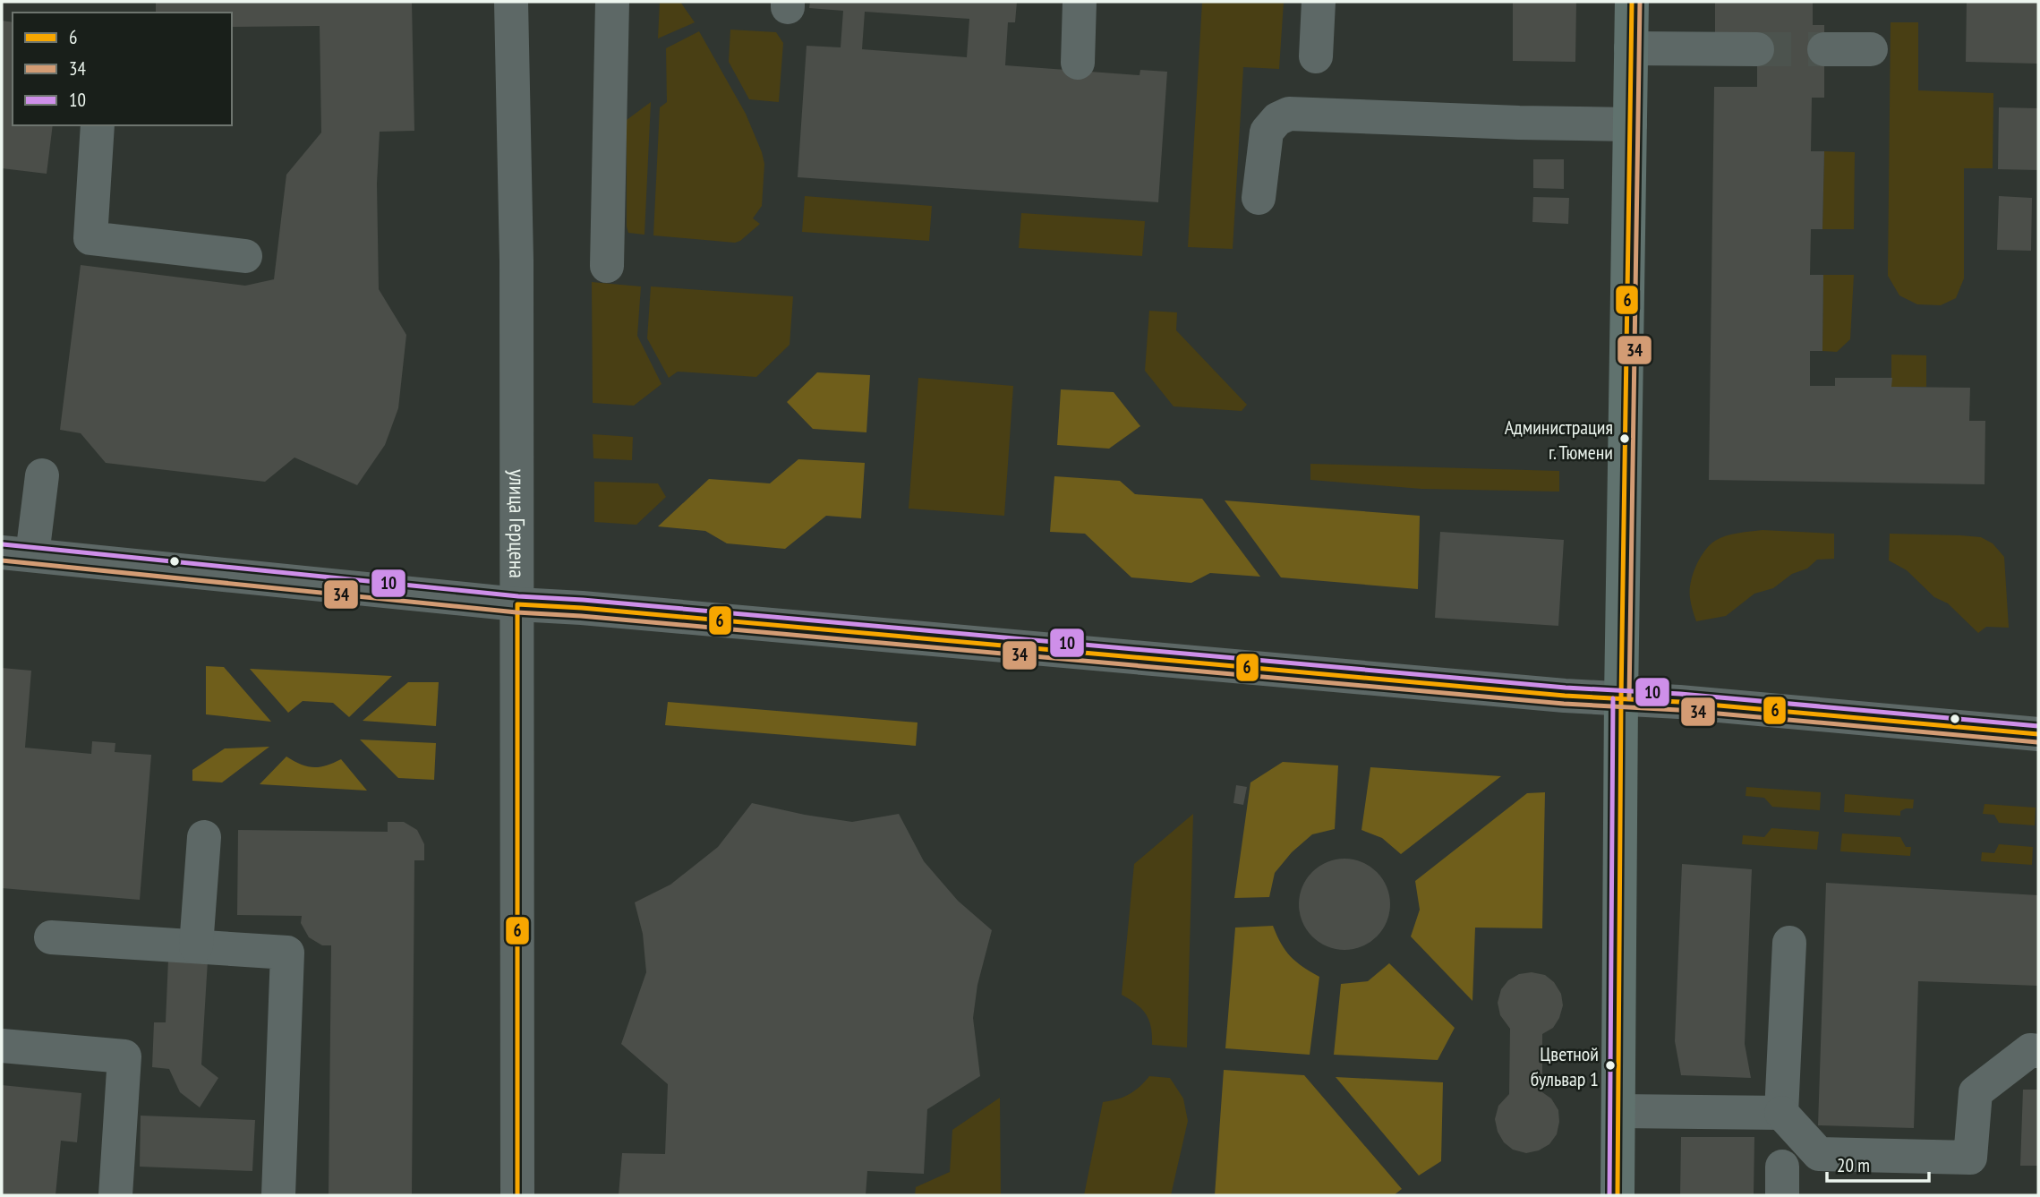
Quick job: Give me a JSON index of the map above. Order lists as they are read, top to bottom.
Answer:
{
  "streets": {
    "street": ["улица Герцена"]
  },
  "places": ["Администрация г. Тюмени", "Цветной бульвар 1"],
  "lines": ["transit line 6", "transit line 34", "transit line 10"],
  "legend": ["6", "34", "10"],
  "scale_bar": "20 m"
}
